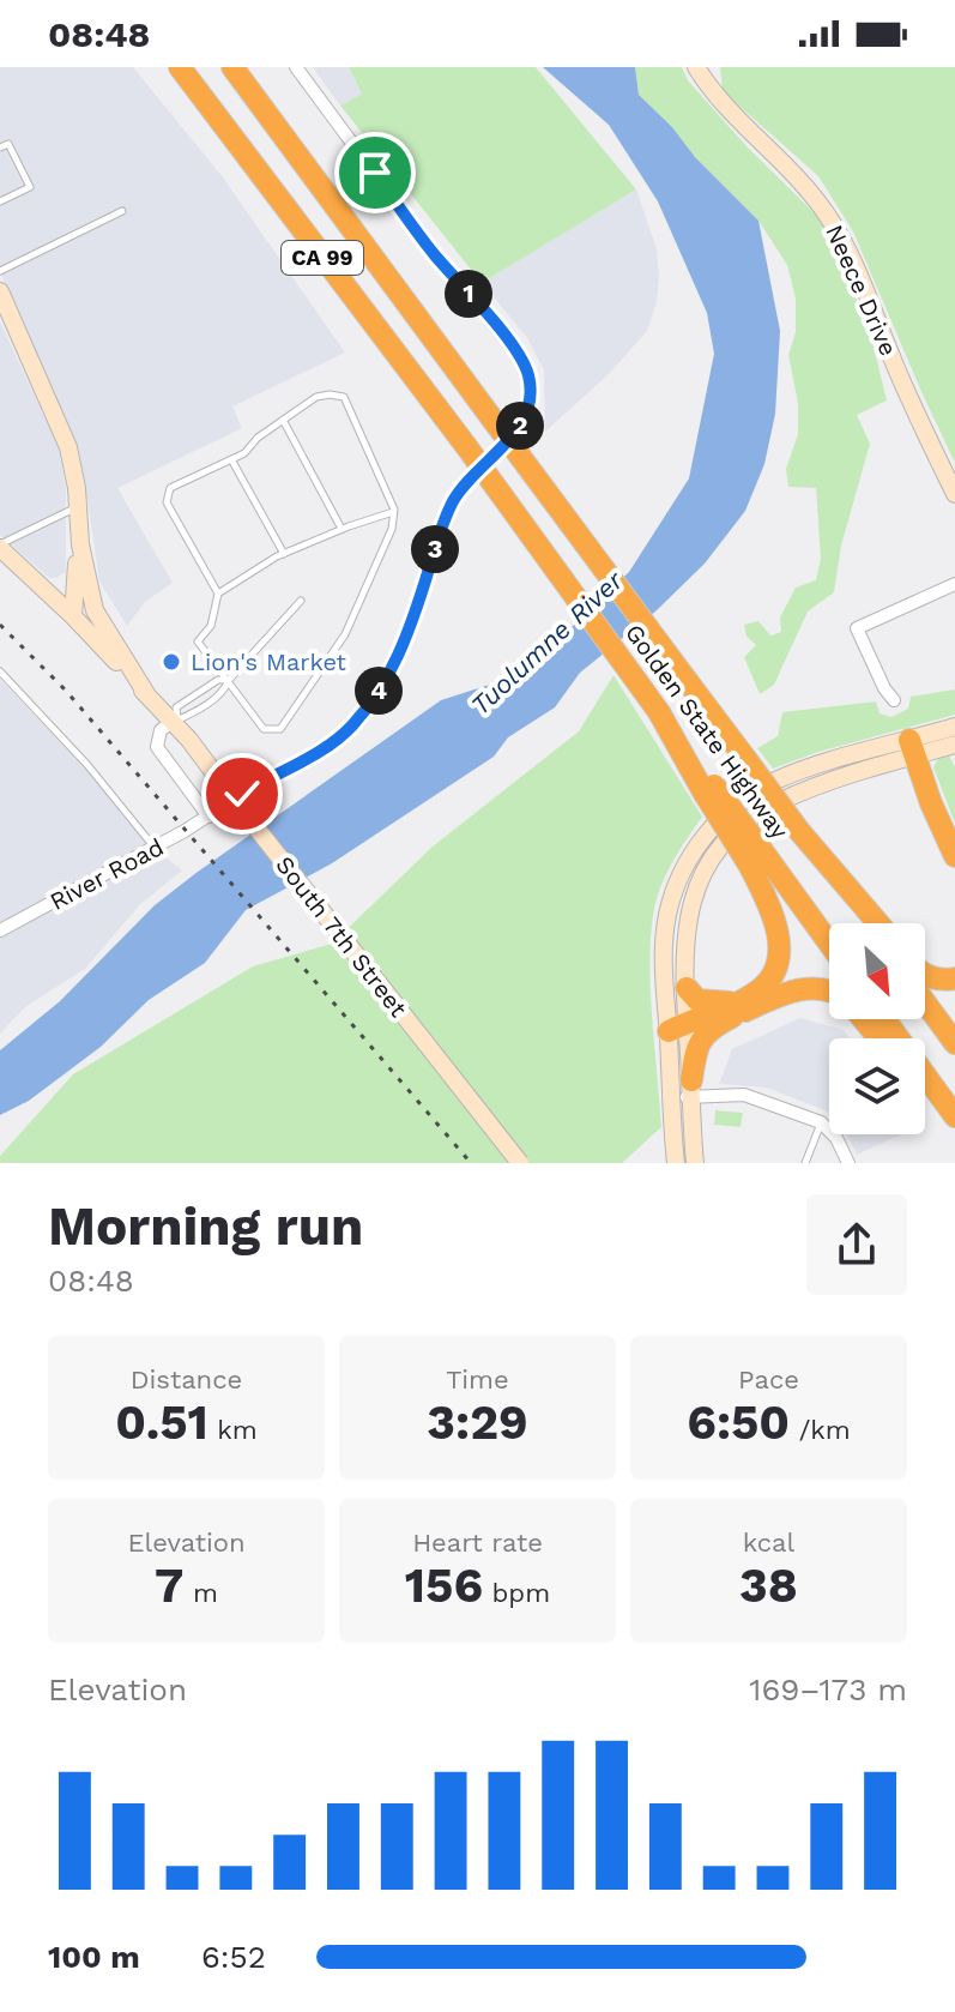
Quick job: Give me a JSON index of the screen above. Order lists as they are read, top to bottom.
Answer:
{
  "streets": {
    "highway": ["CA 99", "Golden State Highway"],
    "street": ["Neece Drive", "River Road", "South 7th Street"]
  },
  "water": ["Tuolumne River"],
  "places": ["Lion's Market"],
  "north": "bottom right",
  "page": {
    "status": "08:48",
    "pins": [
      "1",
      "2",
      "3",
      "4"
    ],
    "heading": ["Morning run", "08:48"],
    "stats": [
      ["Distance", "0.51 km"],
      ["Time", "3:29"],
      ["Pace", "6:50 /km"],
      ["Elevation", "7 m"],
      ["Heart rate", "156 bpm"],
      ["kcal", "38"]
    ],
    "chart": ["Elevation", "169–173 m"],
    "list": [
      {
        "name": "100 m",
        "note": "6:52"
      }
    ]
  }
}
